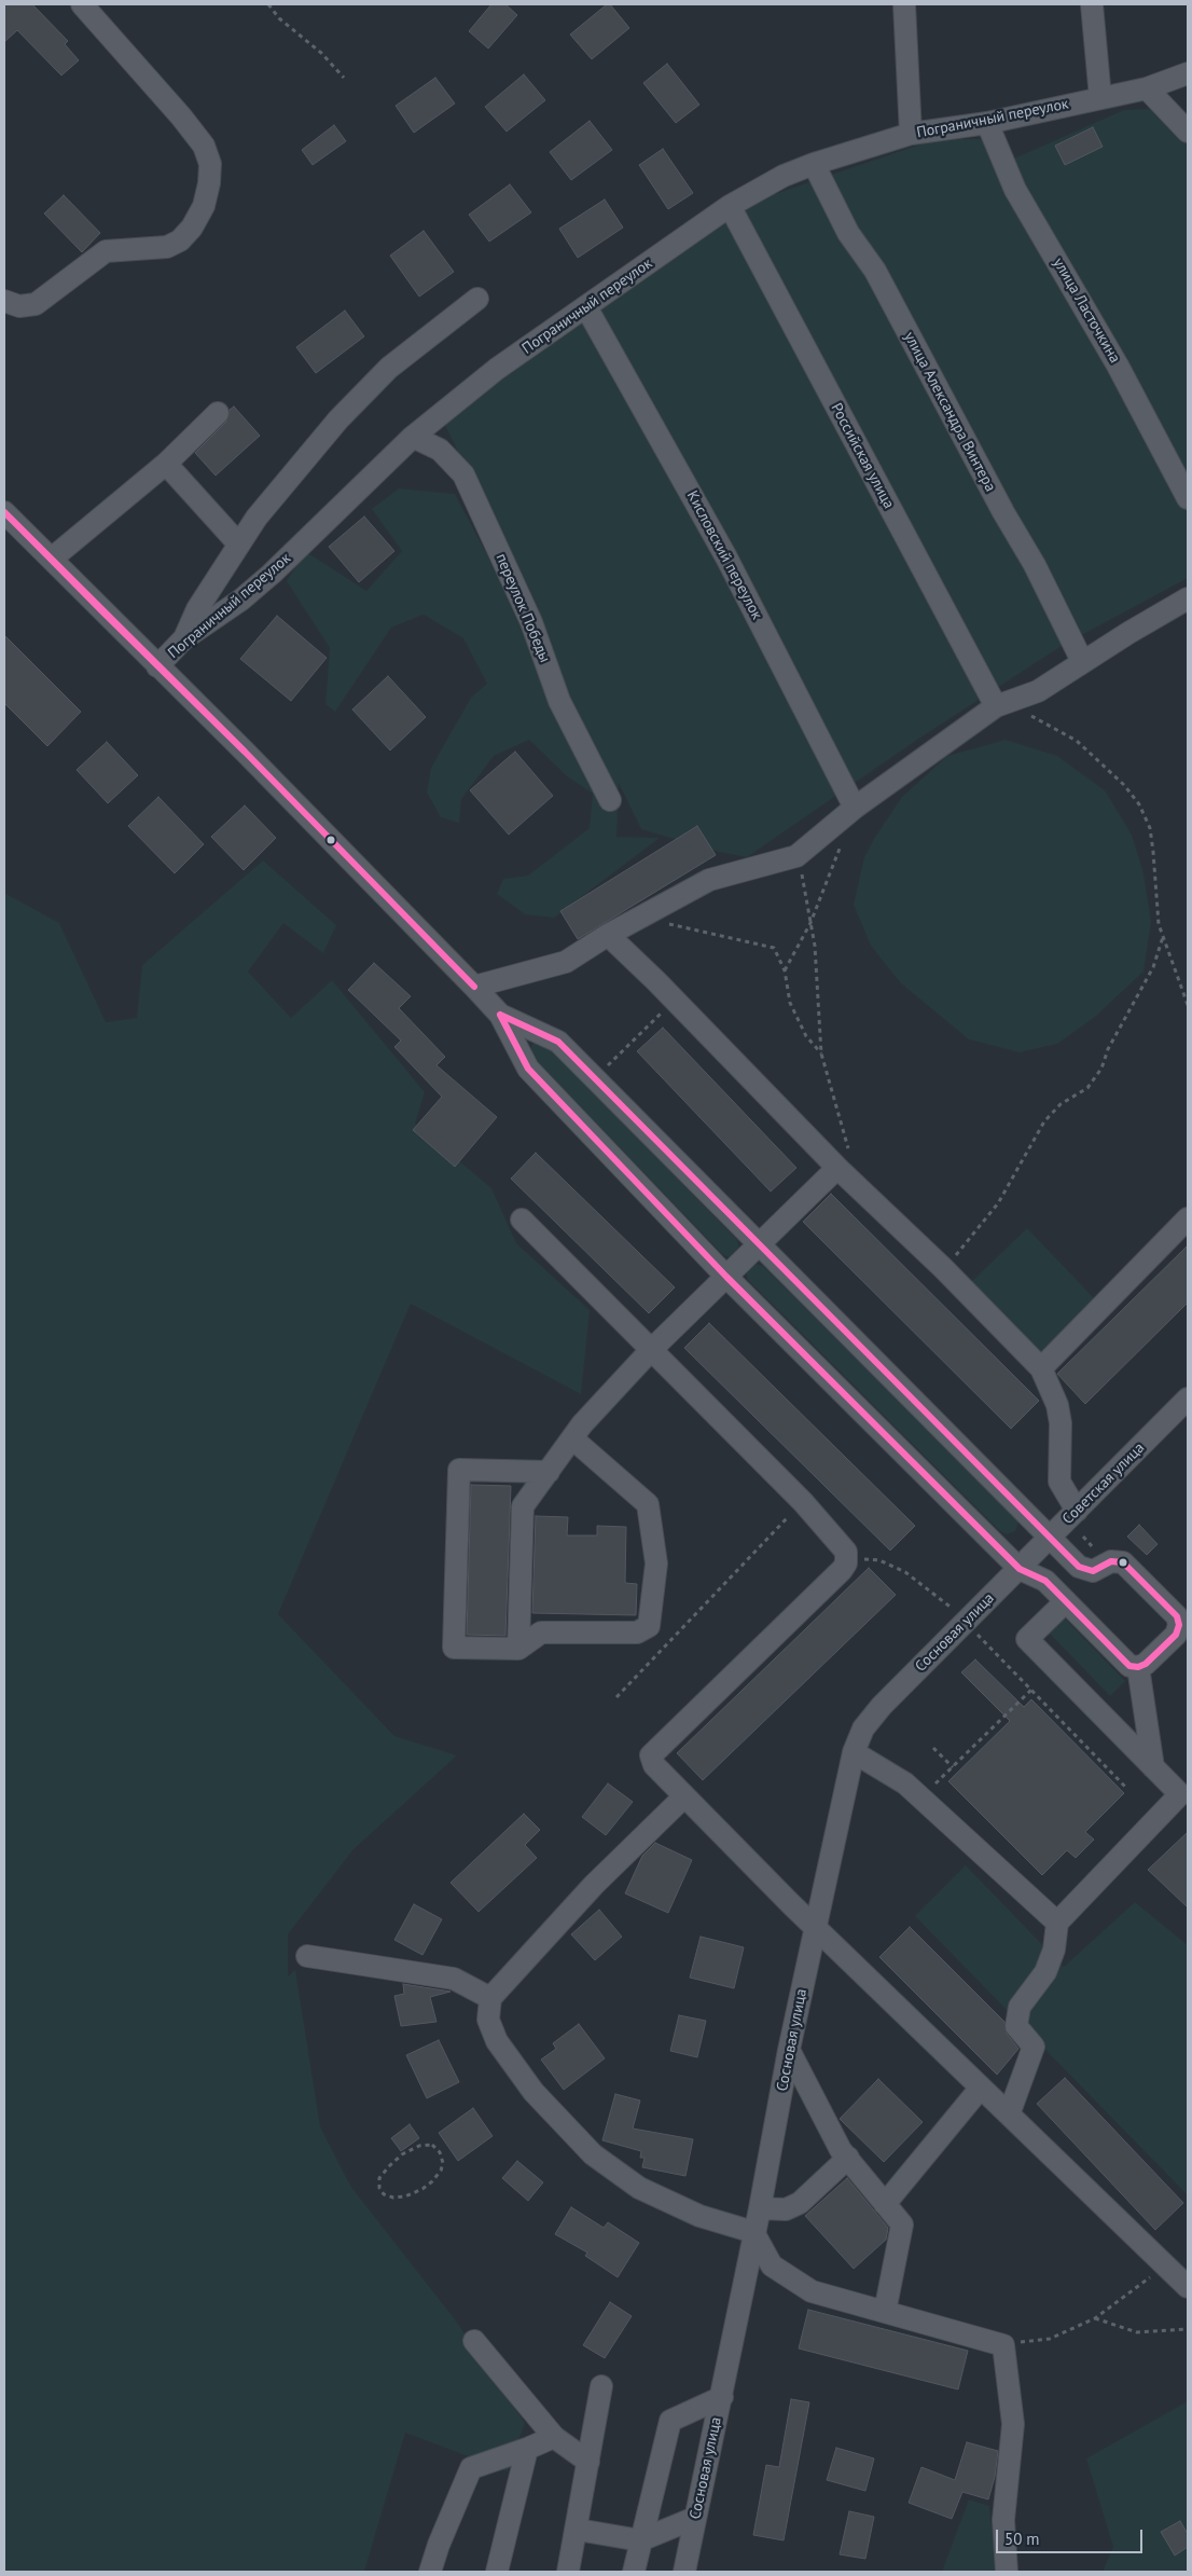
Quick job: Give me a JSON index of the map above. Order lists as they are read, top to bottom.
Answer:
{
  "streets": {
    "street": [
      "Пограничный переулок",
      "улица Ласточкина",
      "улица Александра Винтера",
      "Российская улица",
      "Кисловский переулок",
      "переулок Победы",
      "Советская улица",
      "Сосновая улица"
    ]
  },
  "crossings": [
    ["Пограничный переулок", "улица Ласточкина"],
    ["Пограничный переулок", "улица Александра Винтера"],
    ["Пограничный переулок", "Российская улица"],
    ["Пограничный переулок", "Кисловский переулок"],
    ["Пограничный переулок", "переулок Победы"],
    ["Советская улица", "Сосновая улица"]
  ],
  "scale_bar": "50 m"
}
